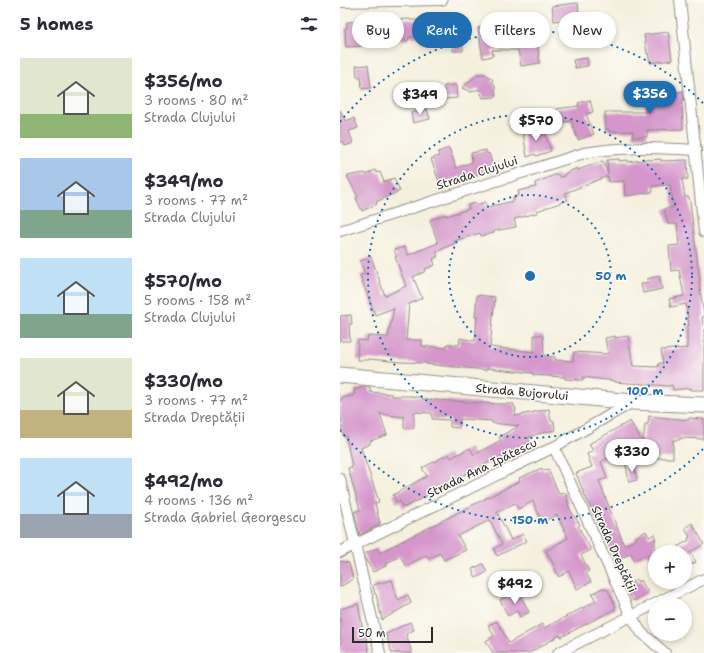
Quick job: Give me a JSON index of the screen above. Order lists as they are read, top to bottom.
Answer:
{
  "streets": {
    "street": [
      "Strada Clujului",
      "Strada Bujorului",
      "Strada Ana Ipătescu",
      "Strada Dreptății"
    ]
  },
  "crossings": [
    ["Strada Bujorului", "Strada Ana Ipătescu"],
    ["Strada Ana Ipătescu", "Strada Dreptății"]
  ],
  "scale_bar": "50 m",
  "page": {
    "heading": "5 homes",
    "chip": [
      "Buy",
      "Rent",
      "Filters",
      "New"
    ],
    "list": [
      {
        "name": "$356/mo",
        "note": "3 rooms · 80 m² · Strada Clujului"
      },
      {
        "name": "$349/mo",
        "note": "3 rooms · 77 m² · Strada Clujului"
      },
      {
        "name": "$570/mo",
        "note": "5 rooms · 158 m² · Strada Clujului"
      },
      {
        "name": "$330/mo",
        "note": "3 rooms · 77 m² · Strada Dreptății"
      },
      {
        "name": "$492/mo",
        "note": "4 rooms · 136 m² · Strada Gabriel Georgescu"
      }
    ],
    "price": [
      "$356",
      "$349",
      "$570",
      "$330",
      "$492"
    ],
    "map_buttons": ["+", "−"],
    "scale": "50 m"
  },
  "rings": ["50 m", "100 m", "150 m"]
}
